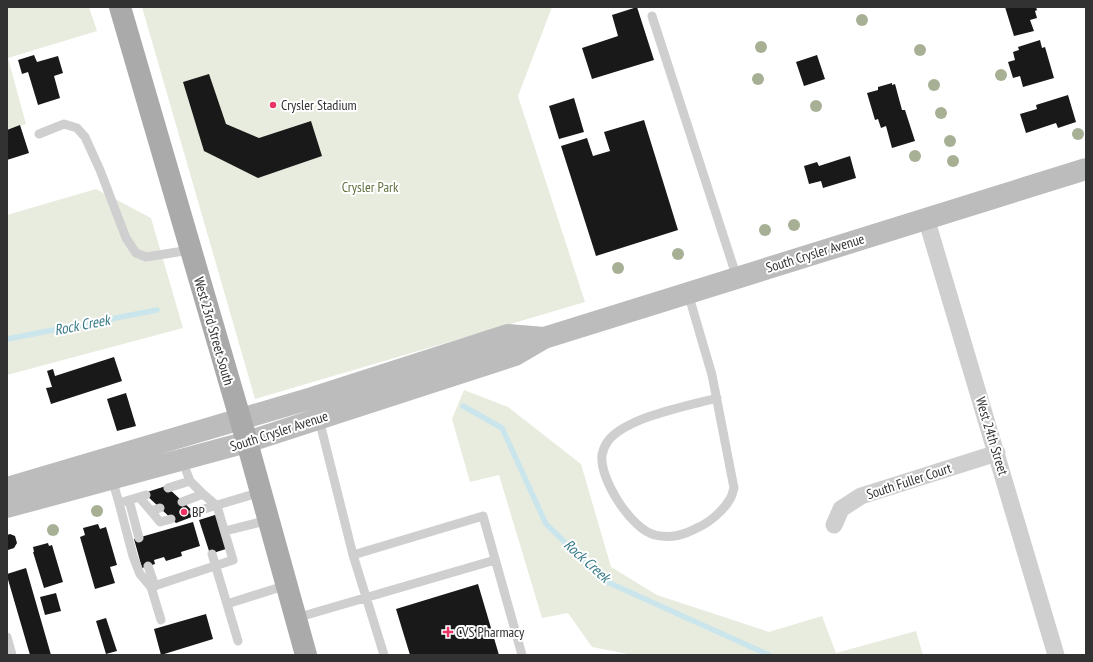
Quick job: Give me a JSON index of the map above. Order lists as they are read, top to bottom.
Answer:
{
  "streets": {
    "main road": ["South Crysler Avenue", "West 23rd Street South"],
    "street": ["West 24th Street", "South Fuller Court"]
  },
  "crossings": [
    ["South Crysler Avenue", "West 23rd Street South"],
    ["South Crysler Avenue", "West 24th Street"],
    ["West 24th Street", "South Fuller Court"]
  ],
  "water": ["Rock Creek"],
  "parks": ["Crysler Park"],
  "places": {
    "other": ["Crysler Stadium", "BP"],
    "health": ["CVS Pharmacy"]
  }
}
